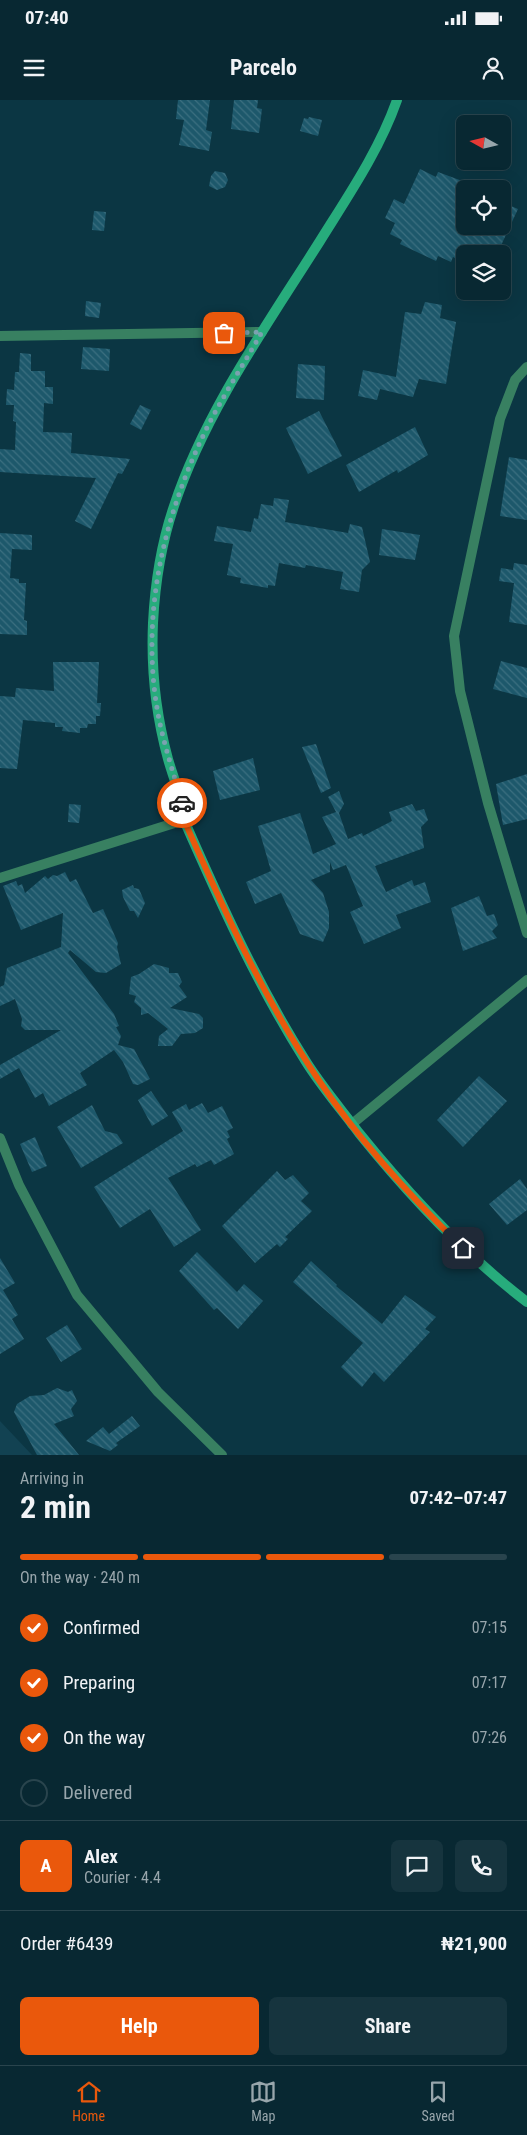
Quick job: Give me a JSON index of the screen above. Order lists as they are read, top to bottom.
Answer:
{
  "north": "left",
  "page": {
    "status": "07:40",
    "header": "Parcelo",
    "heading": ["2 min", "Arriving in", "07:42–07:47"],
    "panel": [
      "Alex",
      "Courier · 4.4",
      "Order #6439",
      "₦21,900"
    ],
    "bar": "On the way · 240 m",
    "list": [
      ["Confirmed", "07:15"],
      ["Preparing", "07:17"],
      ["On the way", "07:26"],
      "Delivered"
    ],
    "round": "A",
    "buttons": ["Help", "Share"],
    "tabs": ["Home", "Map", "Saved"]
  }
}
